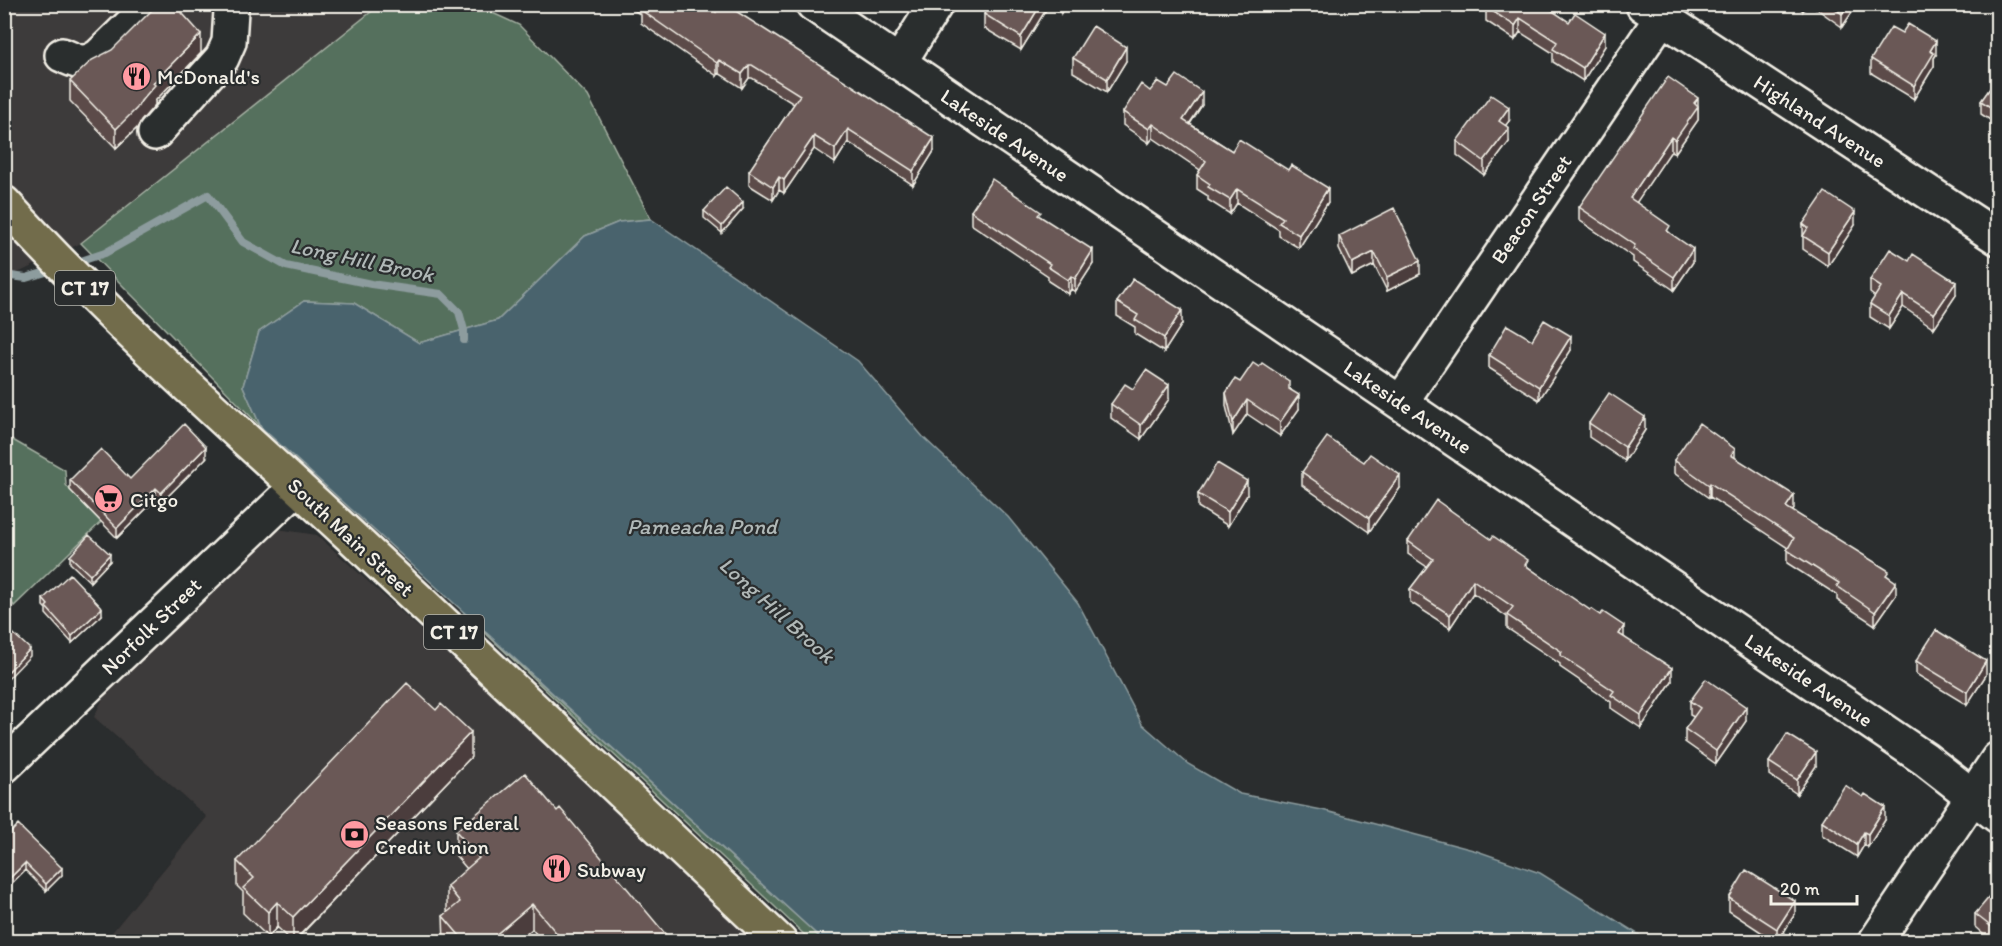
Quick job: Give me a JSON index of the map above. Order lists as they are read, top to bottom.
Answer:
{
  "streets": {
    "main road": ["CT 17", "South Main Street"],
    "street": [
      "Highland Avenue",
      "Lakeside Avenue",
      "Beacon Street",
      "Norfolk Street"
    ]
  },
  "crossings": [
    ["Highland Avenue", "Beacon Street"],
    ["Lakeside Avenue", "Beacon Street"],
    ["South Main Street", "Norfolk Street"]
  ],
  "water": ["Long Hill Brook", "Pameacha Pond"],
  "places": {
    "restaurant": ["McDonald's", "Subway"],
    "supermarket": ["Citgo"],
    "bank": ["Seasons Federal Credit Union"]
  },
  "scale_bar": "20 m"
}
